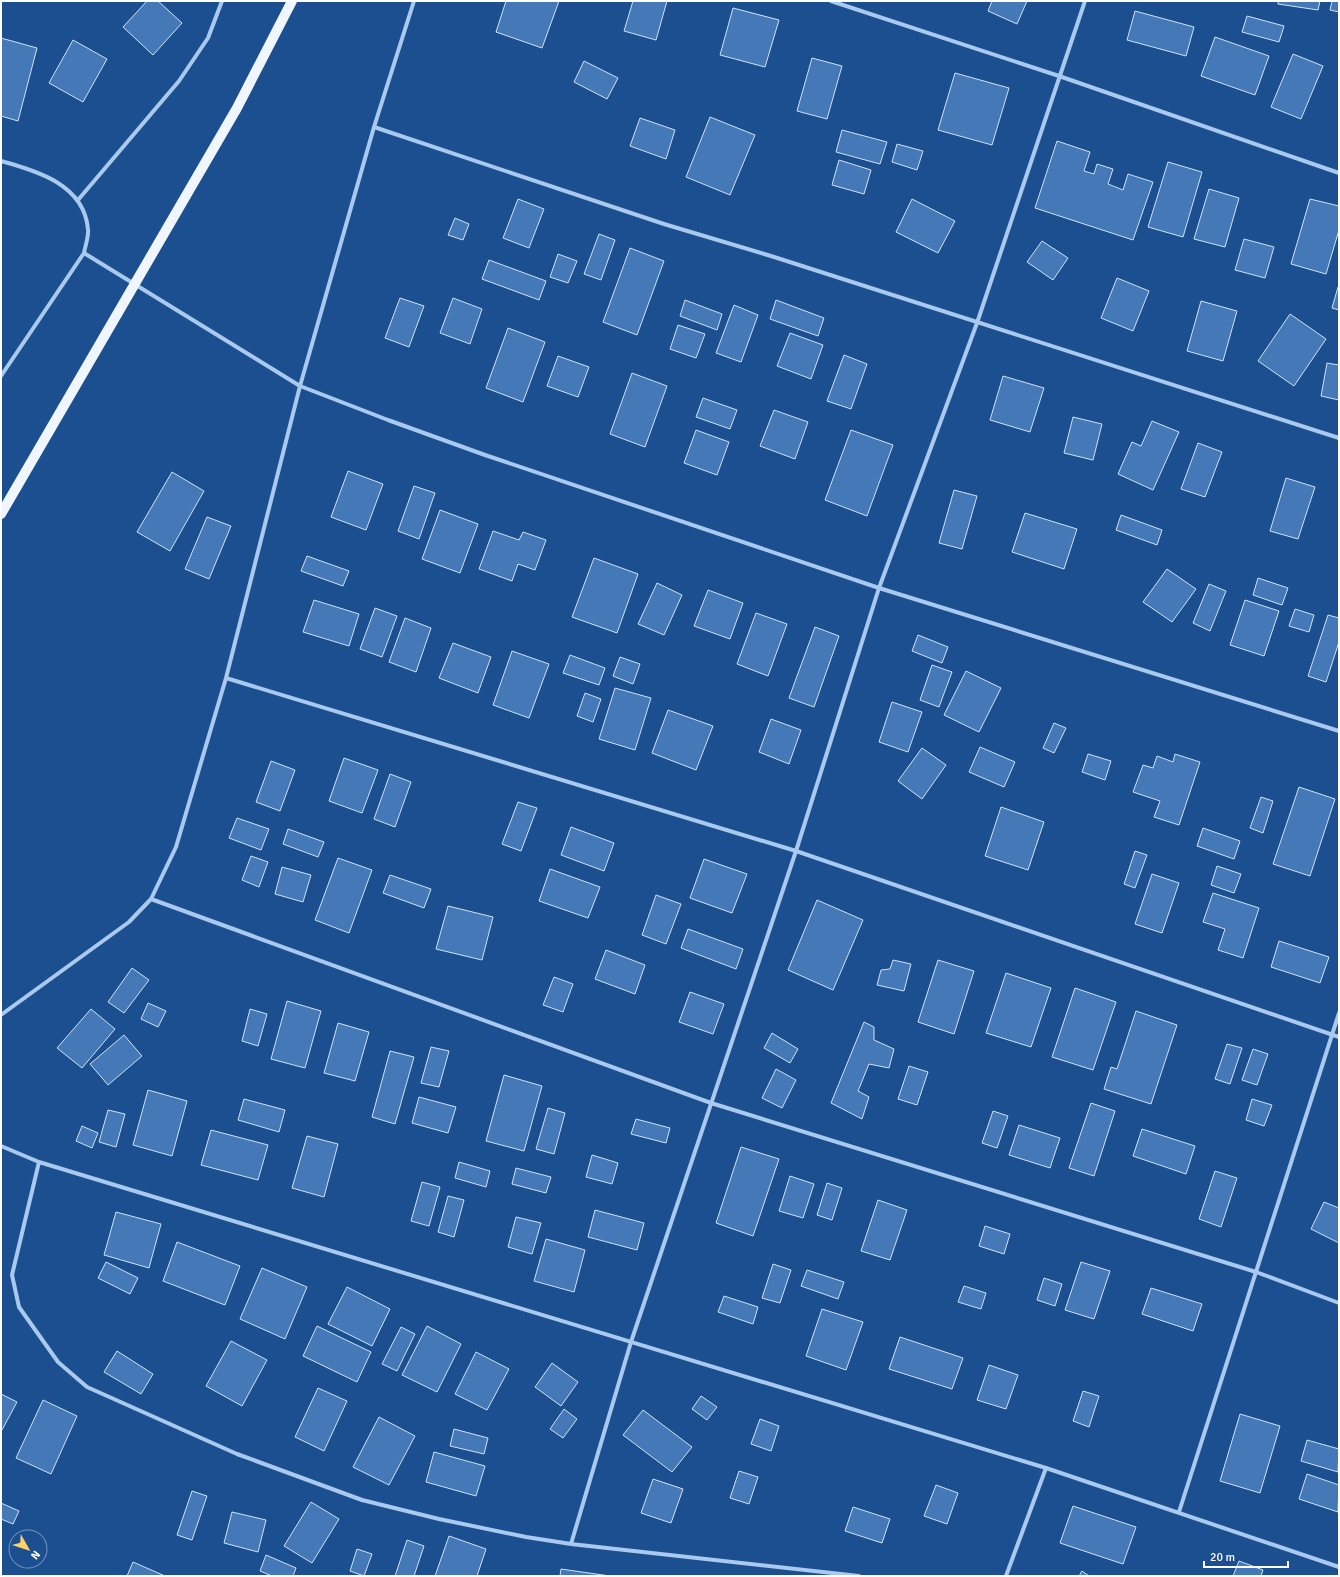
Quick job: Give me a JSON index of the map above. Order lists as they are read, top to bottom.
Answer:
{
  "scale_bar": "20 m",
  "north": "bottom right"
}
